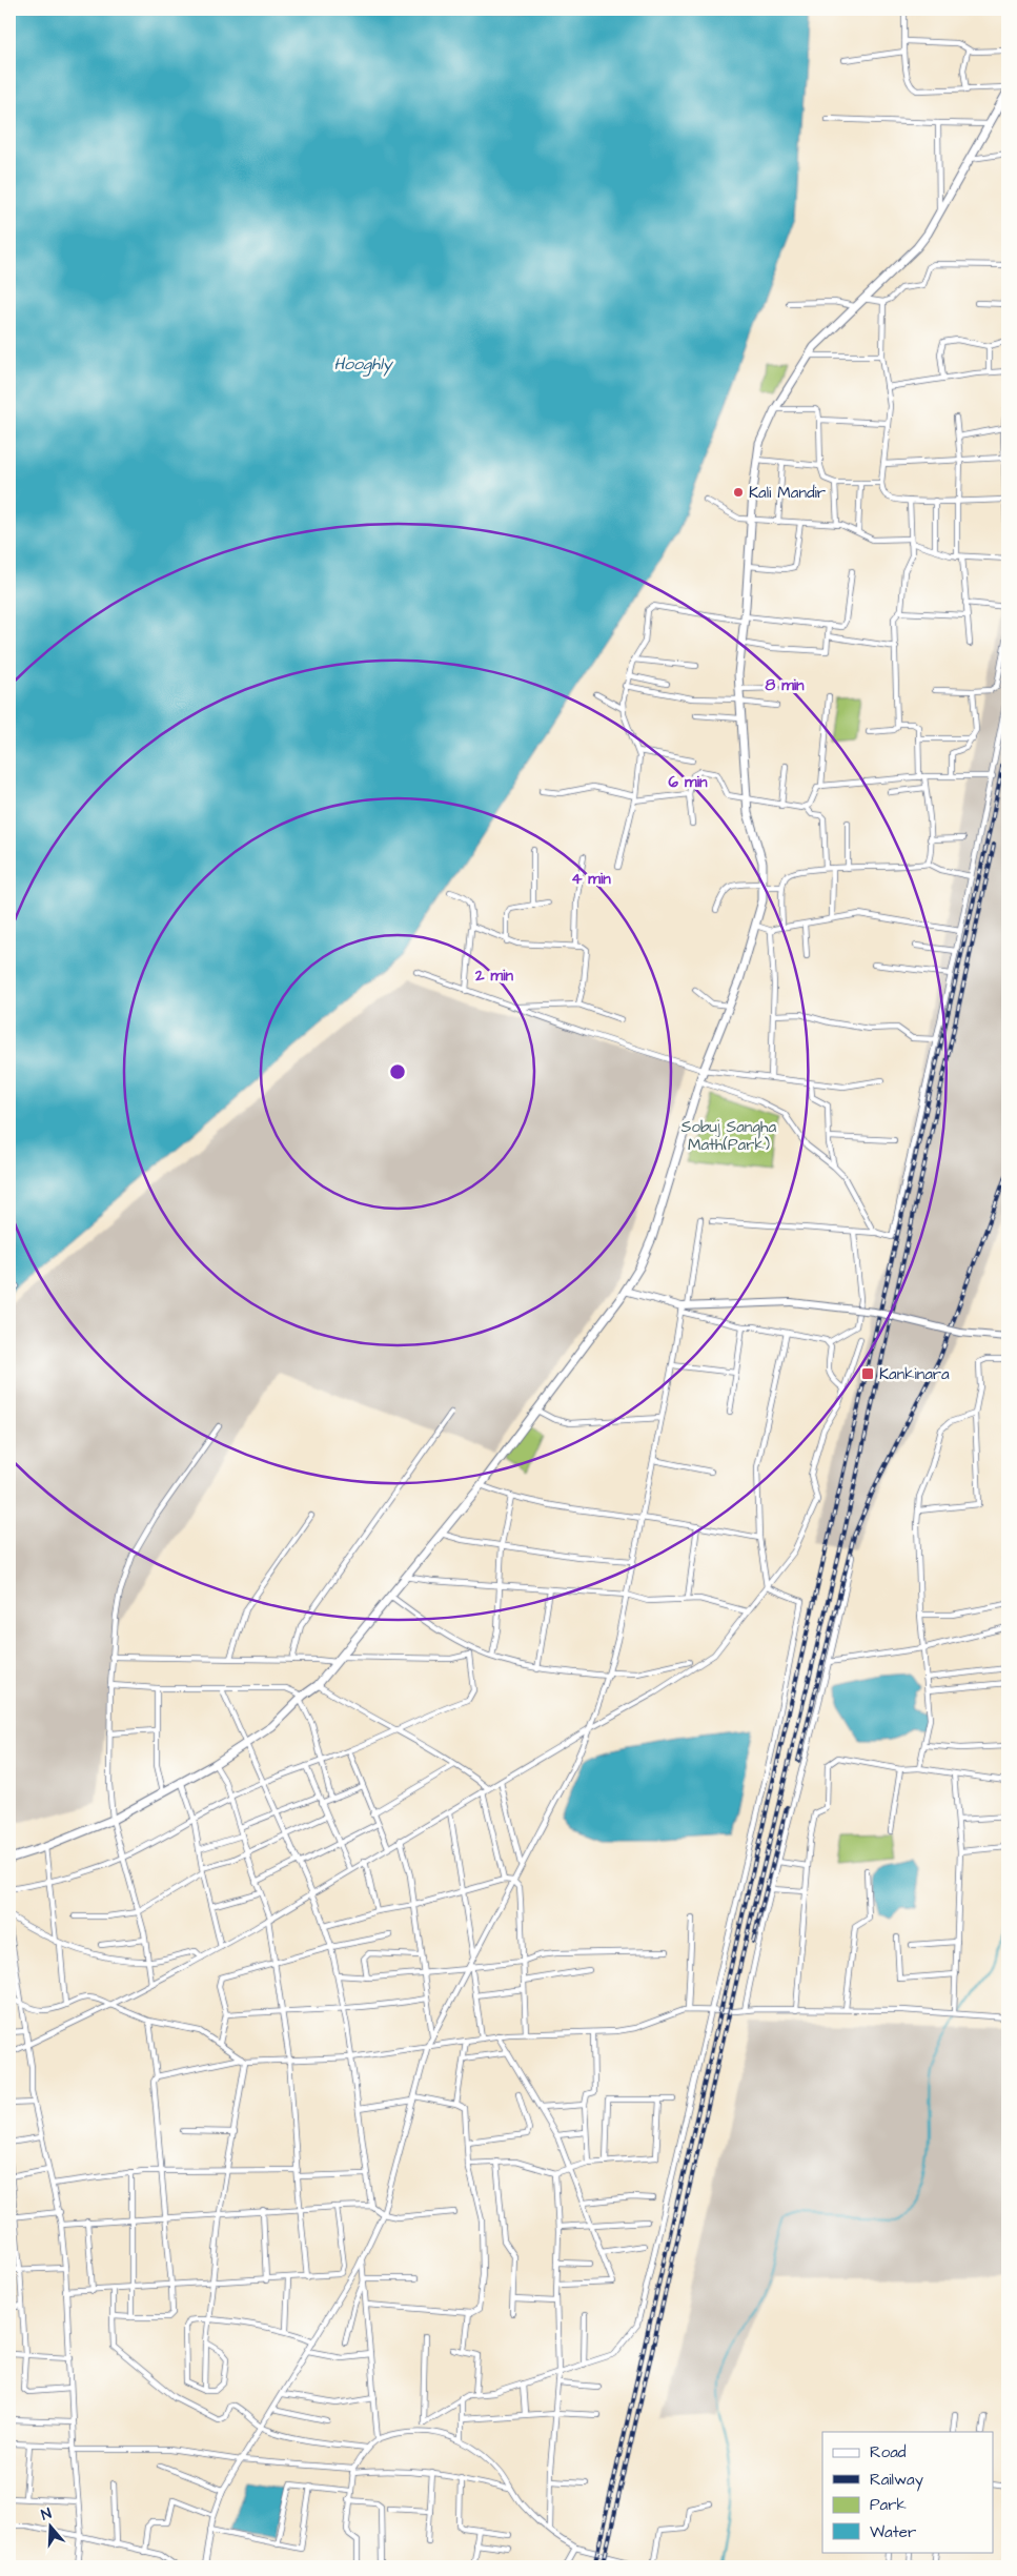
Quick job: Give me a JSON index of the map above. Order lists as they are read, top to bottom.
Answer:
{
  "water": ["Hooghly"],
  "parks": ["Sobuj Sangha Math(Park)"],
  "places": {
    "other": ["Kali Mandir"],
    "transit": ["Kankinara"]
  },
  "legend": [
    "Road",
    "Railway",
    "Park",
    "Water"
  ],
  "north": "top",
  "rings": [
    "8 min",
    "6 min",
    "4 min",
    "2 min"
  ]
}
